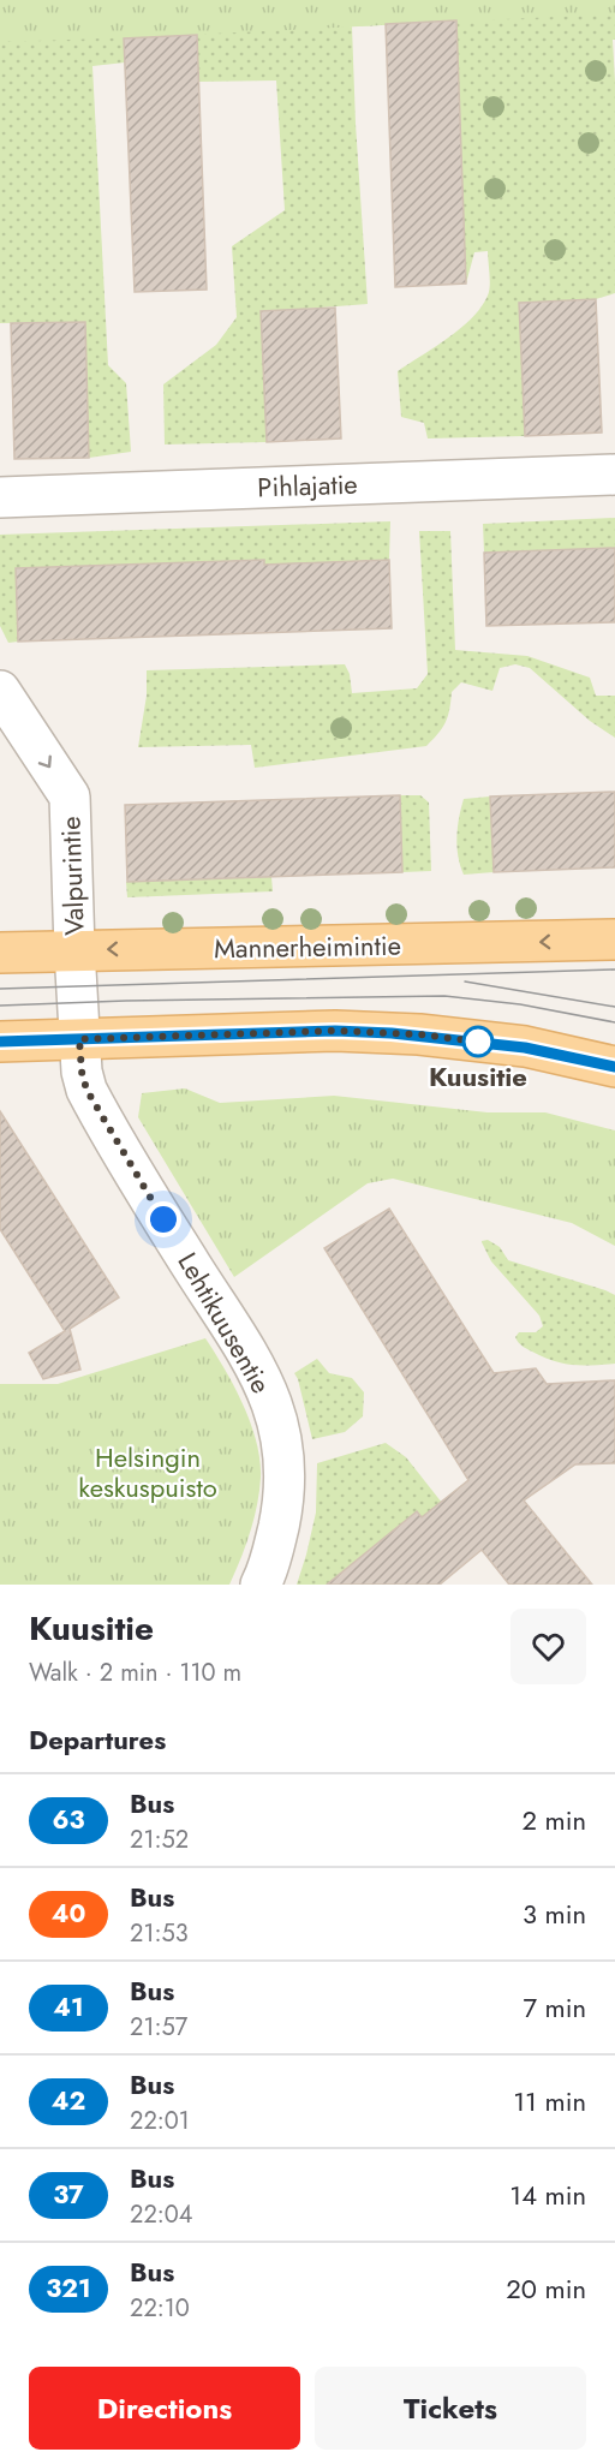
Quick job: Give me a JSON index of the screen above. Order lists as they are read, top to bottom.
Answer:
{
  "streets": {
    "main road": ["Mannerheimintie"],
    "street": ["Pihlajatie", "Valpurintie", "Lehtikuusentie"]
  },
  "crossings": [
    ["Valpurintie", "Mannerheimintie"],
    ["Valpurintie", "Lehtikuusentie"]
  ],
  "one_way": ["Valpurintie"],
  "parks": ["Helsingin keskuspuisto"],
  "places": ["Kuusitie"],
  "lines": ["bus line 63"],
  "page": {
    "heading": [
      ["Kuusitie", "Walk · 2 min · 110 m"],
      "Departures"
    ],
    "list": [
      {
        "mark": "63",
        "name": "Bus",
        "note": "21:52",
        "value": "2 min"
      },
      {
        "mark": "40",
        "name": "Bus",
        "note": "21:53",
        "value": "3 min"
      },
      {
        "mark": "41",
        "name": "Bus",
        "note": "21:57",
        "value": "7 min"
      },
      {
        "mark": "42",
        "name": "Bus",
        "note": "22:01",
        "value": "11 min"
      },
      {
        "mark": "37",
        "name": "Bus",
        "note": "22:04",
        "value": "14 min"
      },
      {
        "mark": "321",
        "name": "Bus",
        "note": "22:10",
        "value": "20 min"
      }
    ],
    "buttons": ["Directions", "Tickets"]
  }
}
